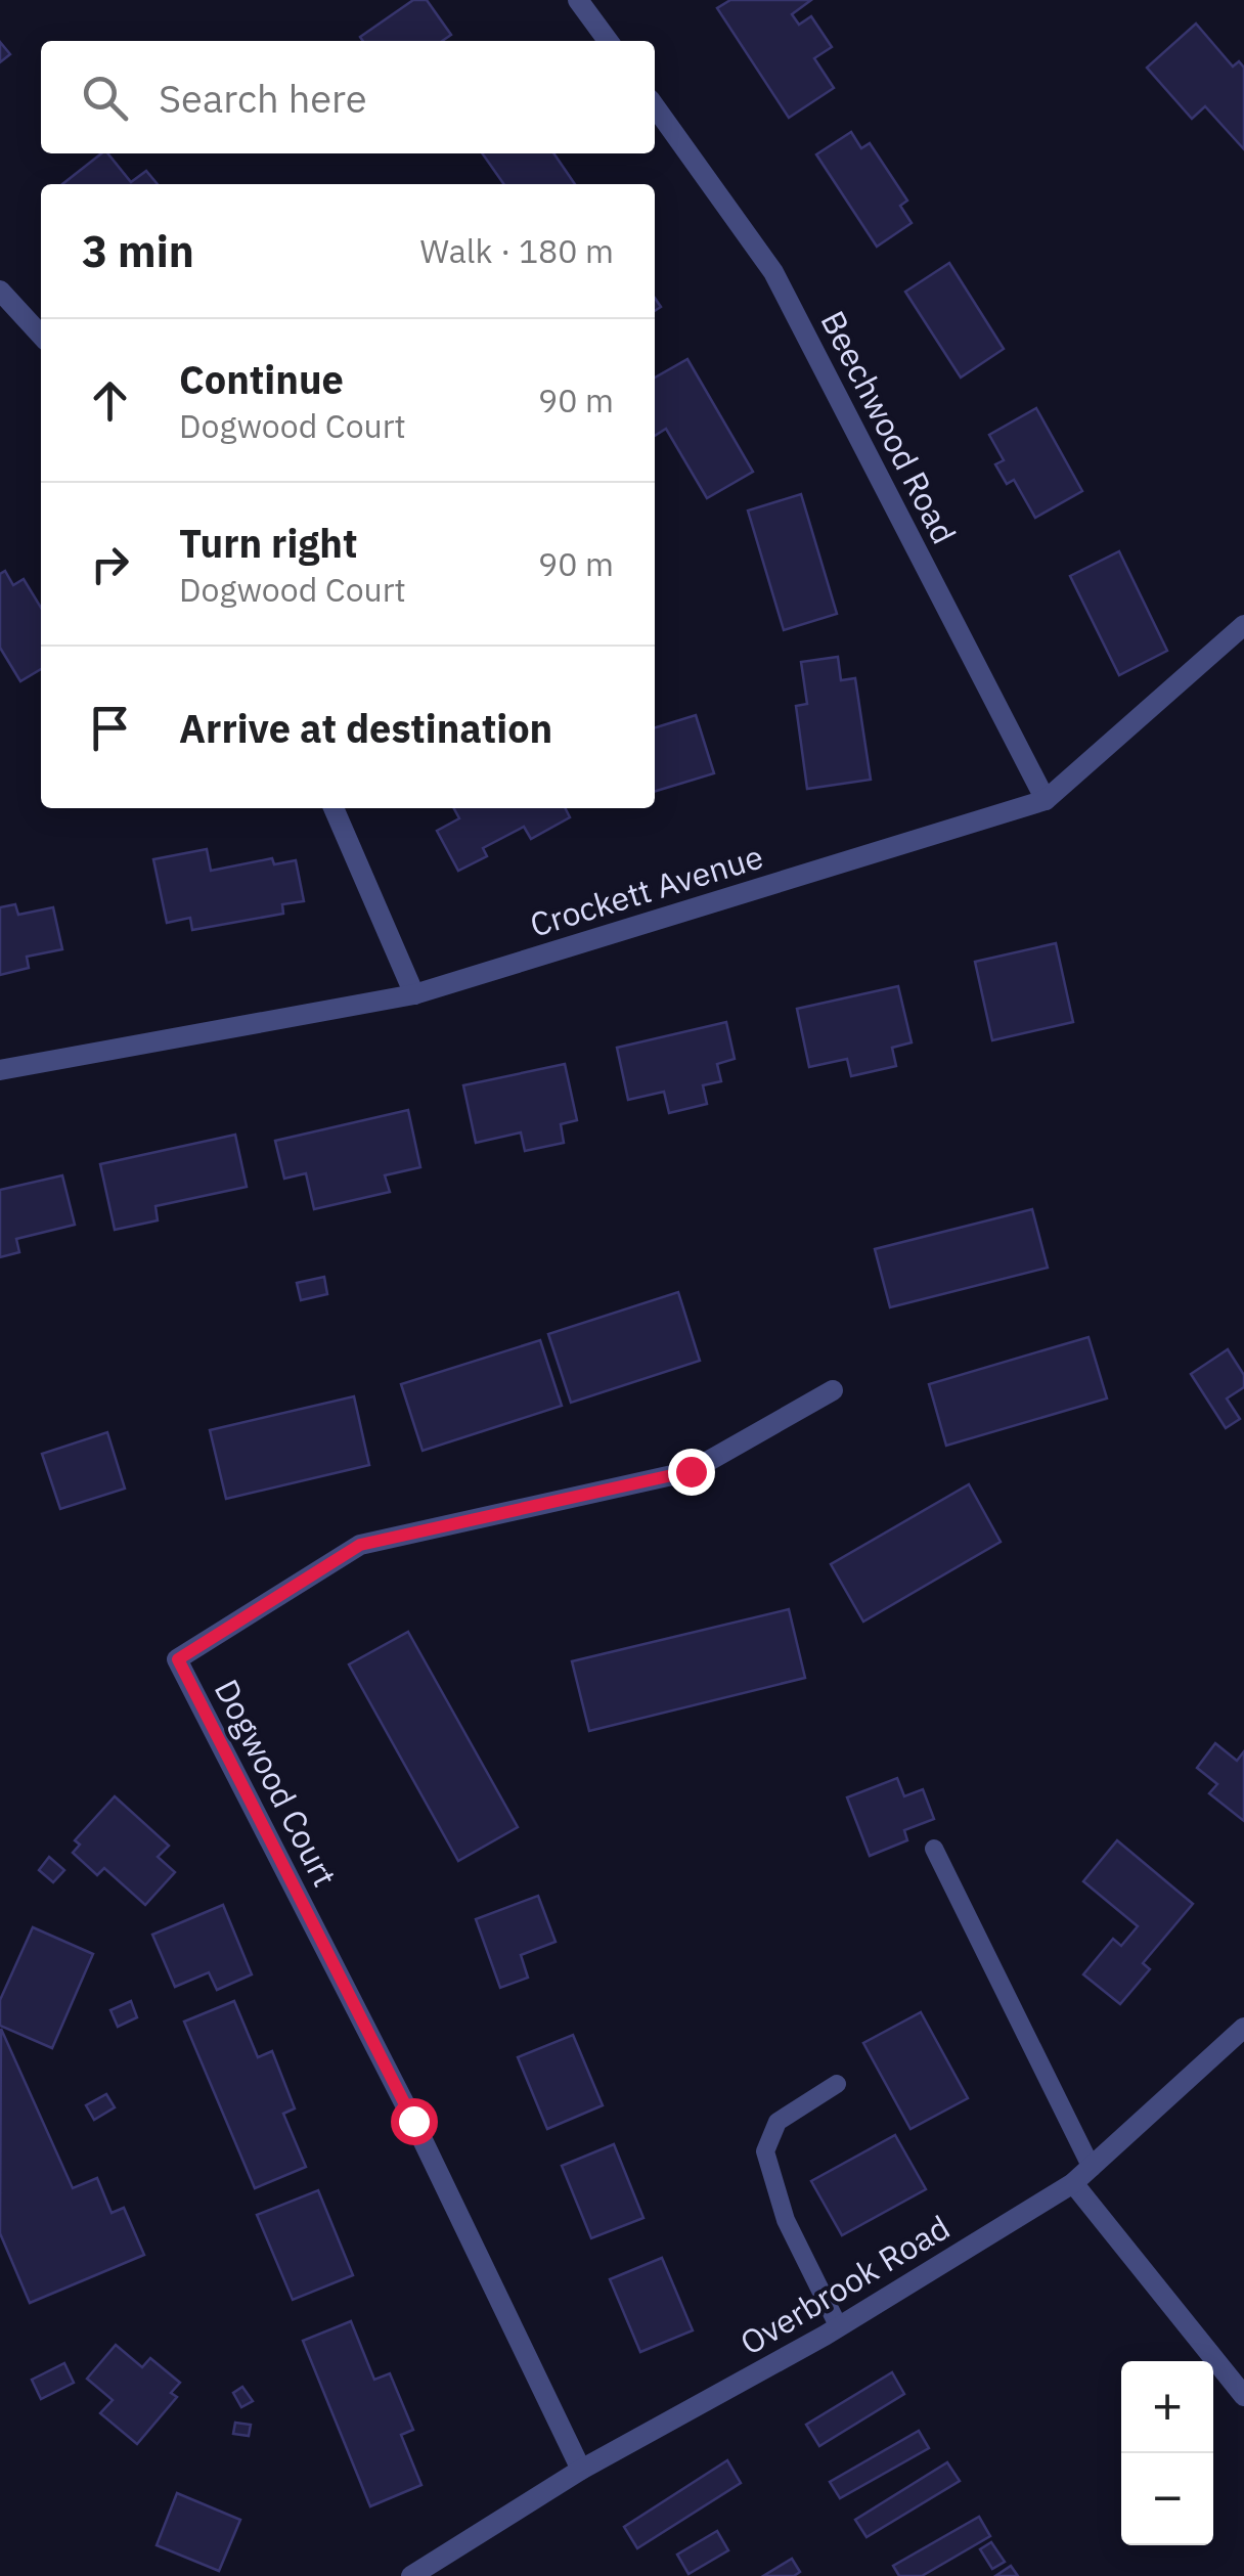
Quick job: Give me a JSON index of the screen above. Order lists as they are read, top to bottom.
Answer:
{
  "streets": {
    "street": [
      "Beechwood Road",
      "Crockett Avenue",
      "Dogwood Court",
      "Overbrook Road"
    ]
  },
  "crossings": [
    ["Beechwood Road", "Crockett Avenue"],
    ["Dogwood Court", "Overbrook Road"]
  ],
  "page": {
    "search": "Search here",
    "heading": ["3 min", "Walk · 180 m"],
    "list": [
      ["Continue", "Dogwood Court", "90 m"],
      ["Turn right", "Dogwood Court", "90 m"],
      "Arrive at destination"
    ],
    "map_buttons": ["+", "−"]
  }
}
